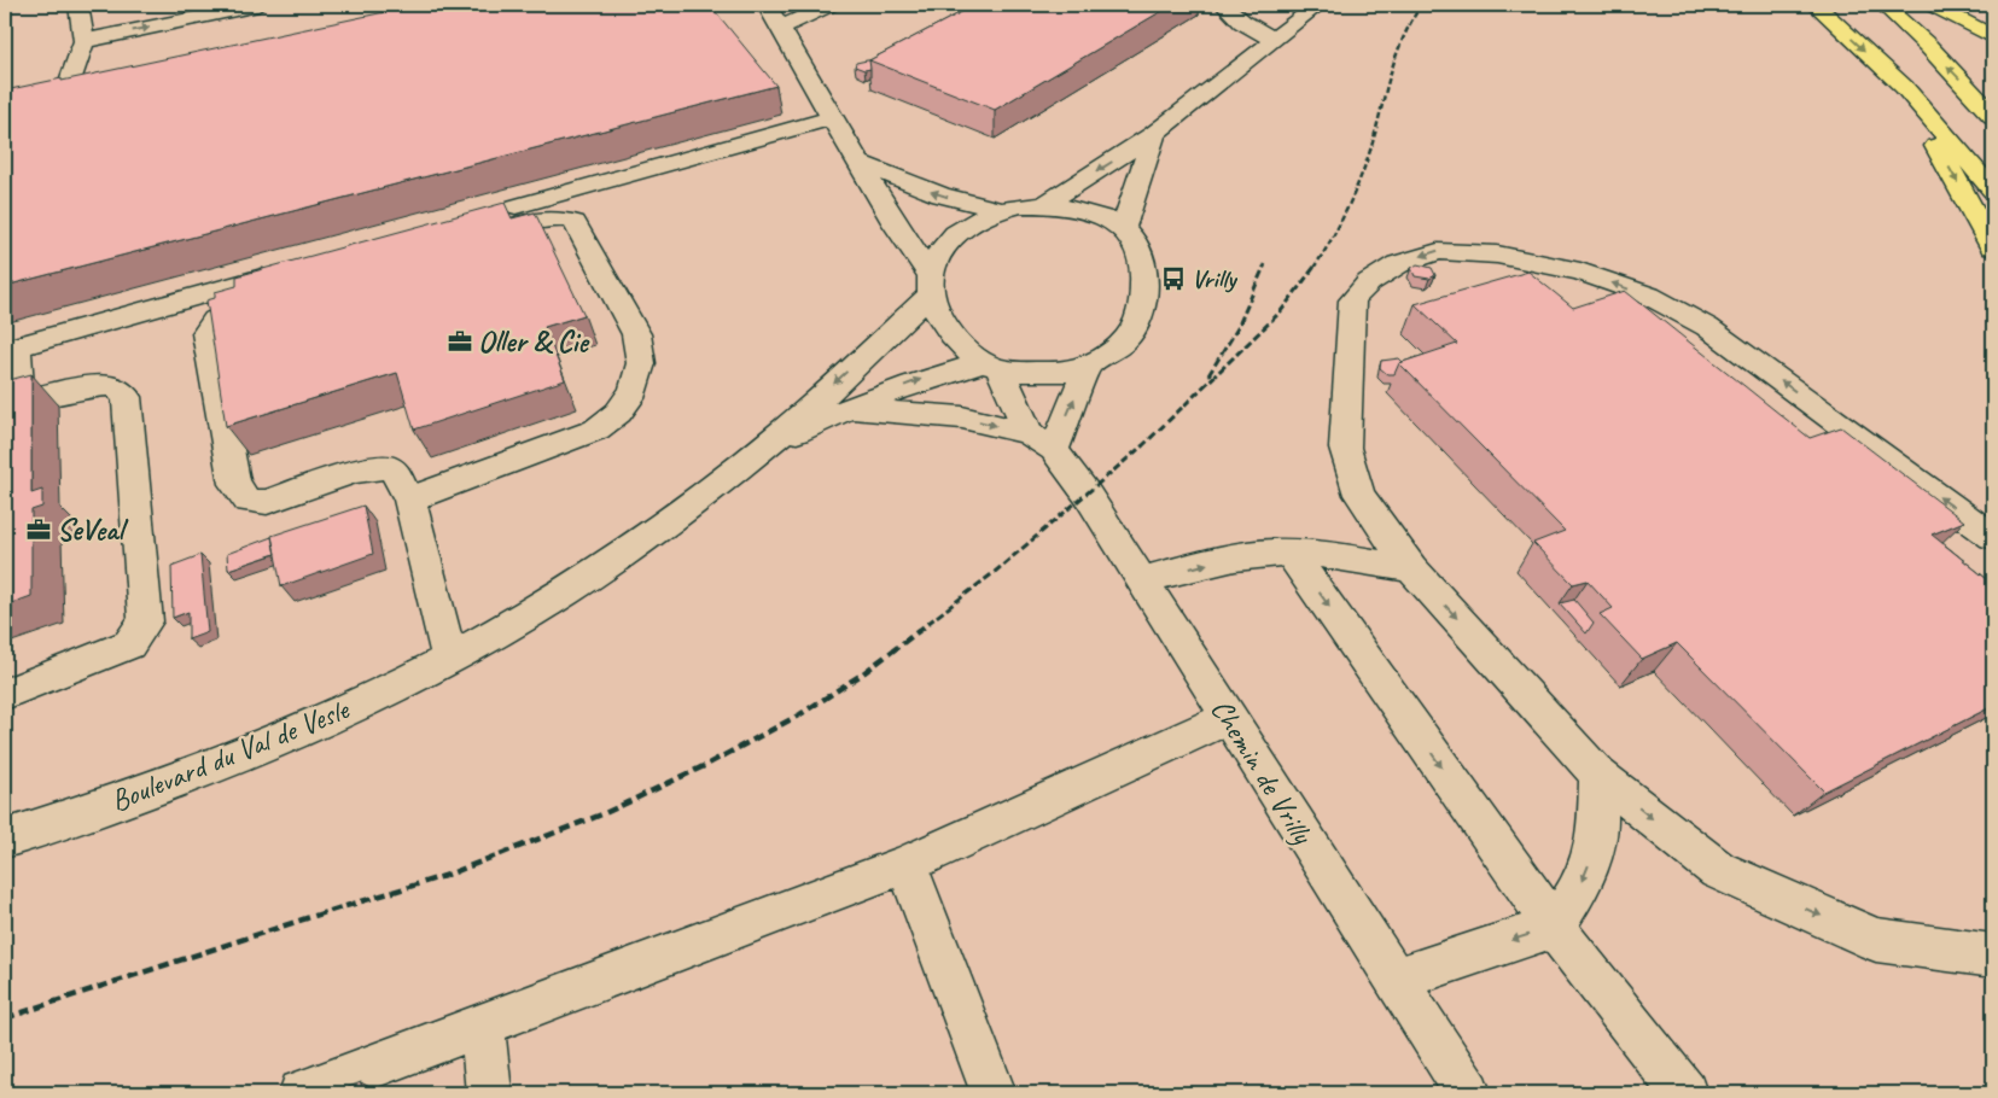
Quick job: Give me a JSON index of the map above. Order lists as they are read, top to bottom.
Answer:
{
  "streets": {
    "street": ["Boulevard du Val de Vesle", "Chemin de Vrilly"]
  },
  "crossings": [
    ["Boulevard du Val de Vesle", "Chemin de Vrilly"]
  ],
  "places": {
    "bus stop": ["Vrilly"],
    "office": ["Oller & Cie", "SeVeal"]
  }
}
